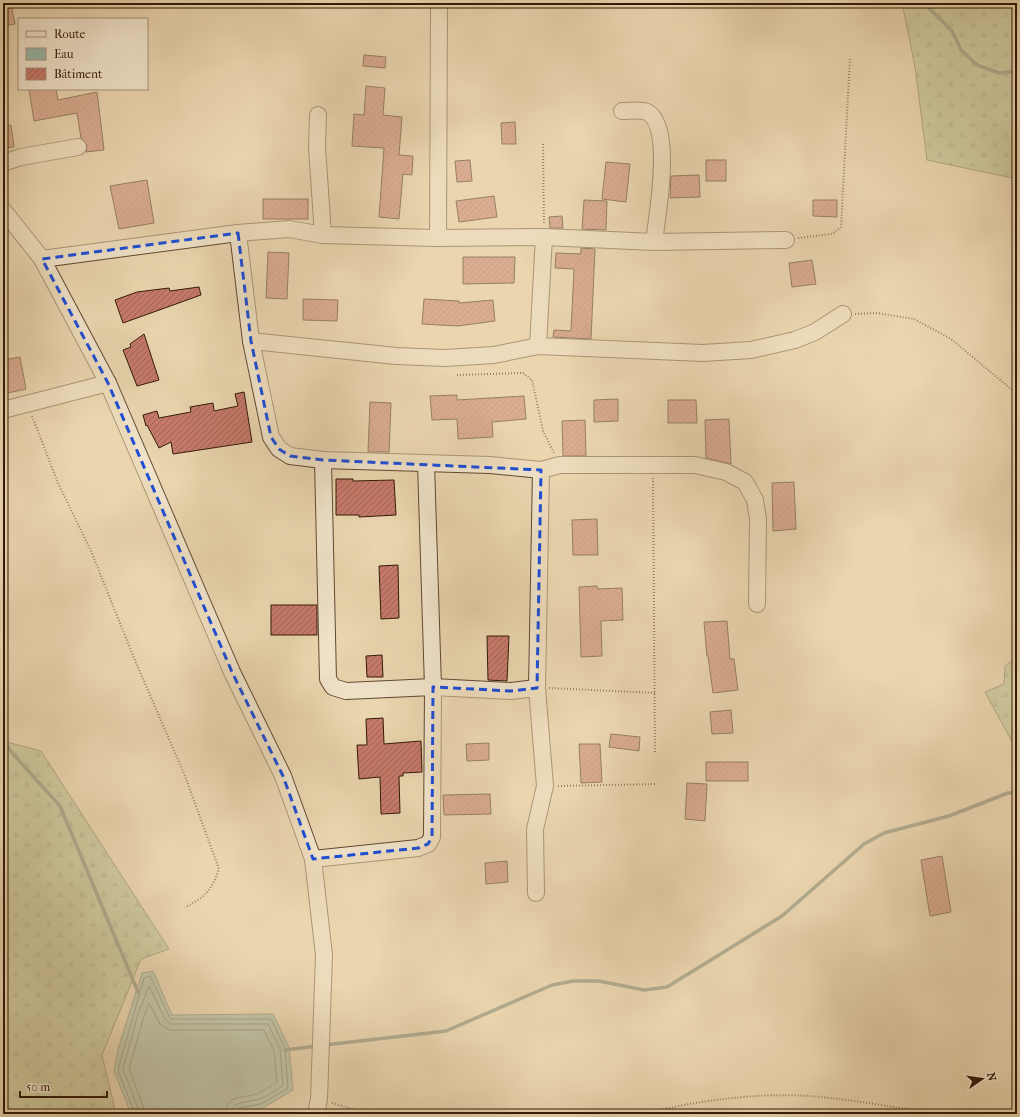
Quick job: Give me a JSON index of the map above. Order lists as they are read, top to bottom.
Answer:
{
  "legend": ["Route", "Eau", "Bâtiment"],
  "scale_bar": "50 m",
  "north": "right"
}
